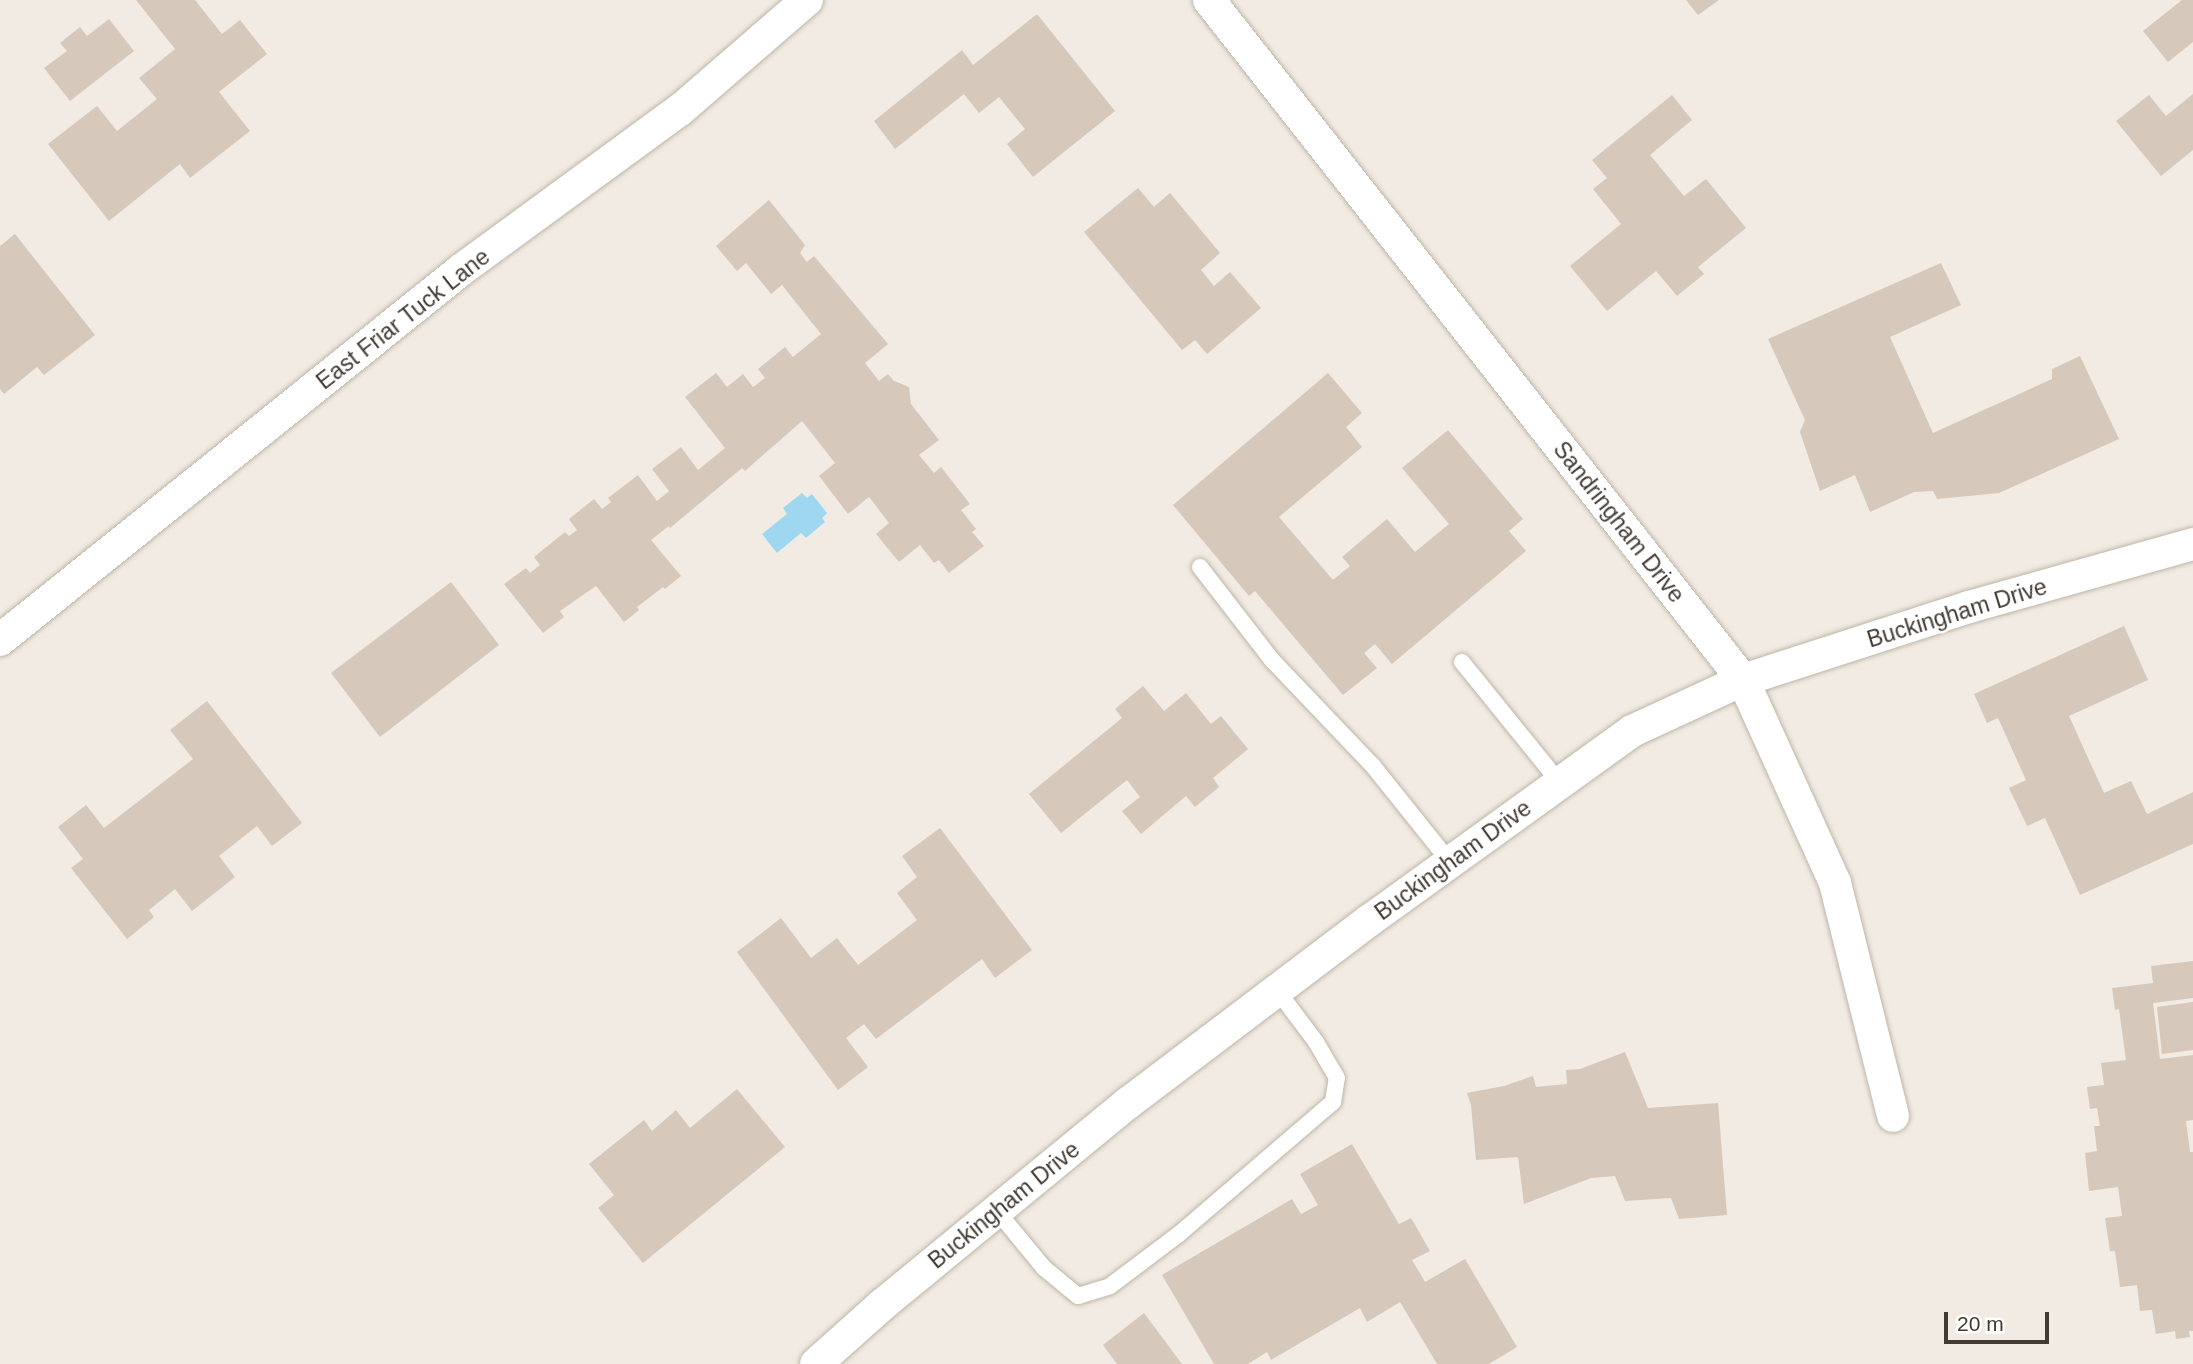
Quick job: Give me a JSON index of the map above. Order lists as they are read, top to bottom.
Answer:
{
  "streets": {
    "street": ["East Friar Tuck Lane", "Sandringham Drive", "Buckingham Drive"]
  },
  "crossings": [
    ["Sandringham Drive", "Buckingham Drive"]
  ],
  "scale_bar": "20 m"
}
